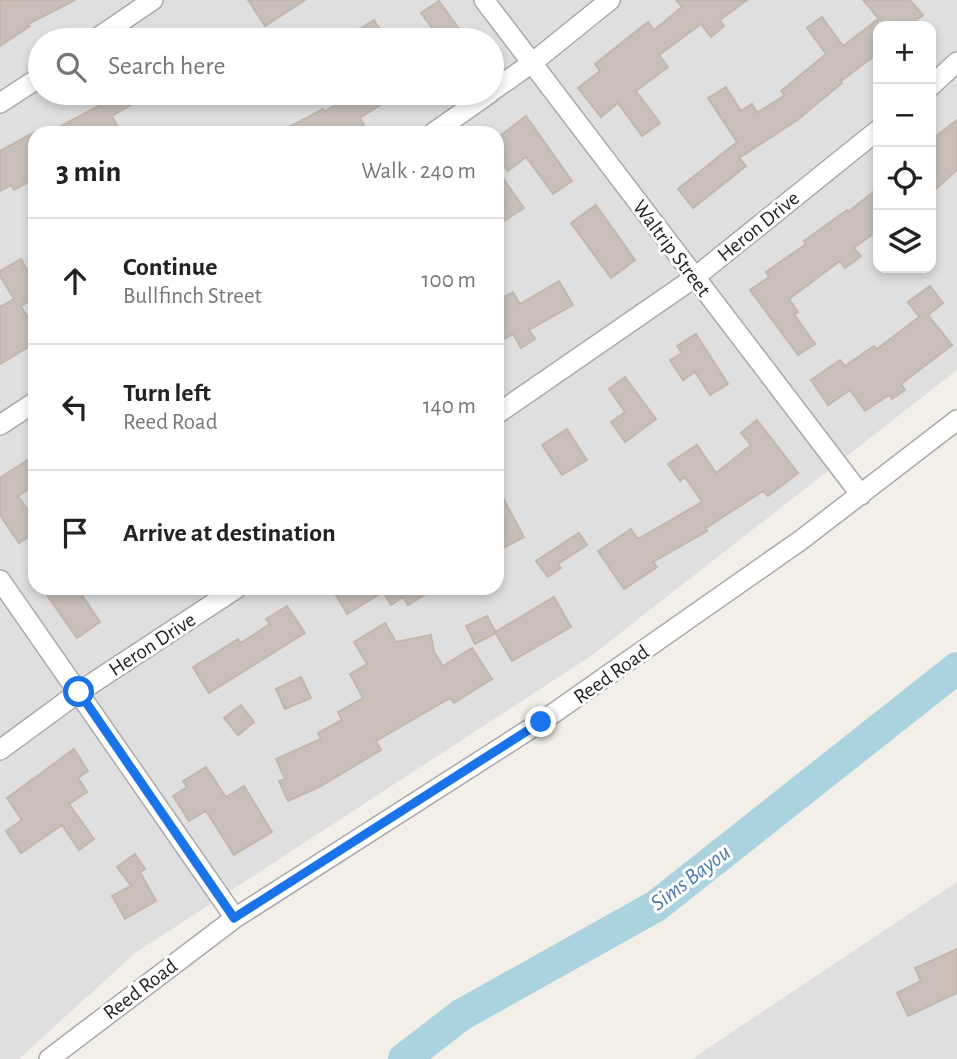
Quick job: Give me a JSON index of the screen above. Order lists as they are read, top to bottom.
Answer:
{
  "streets": {
    "street": ["Heron Drive", "Waltrip Street", "Reed Road"]
  },
  "crossings": [
    ["Heron Drive", "Waltrip Street"],
    ["Waltrip Street", "Reed Road"]
  ],
  "water": ["Sims Bayou"],
  "page": {
    "map_buttons": ["+", "−"],
    "search": "Search here",
    "heading": ["3 min", "Walk · 240 m"],
    "list": [
      ["Continue", "Bullfinch Street", "100 m"],
      ["Turn left", "Reed Road", "140 m"],
      "Arrive at destination"
    ]
  }
}
